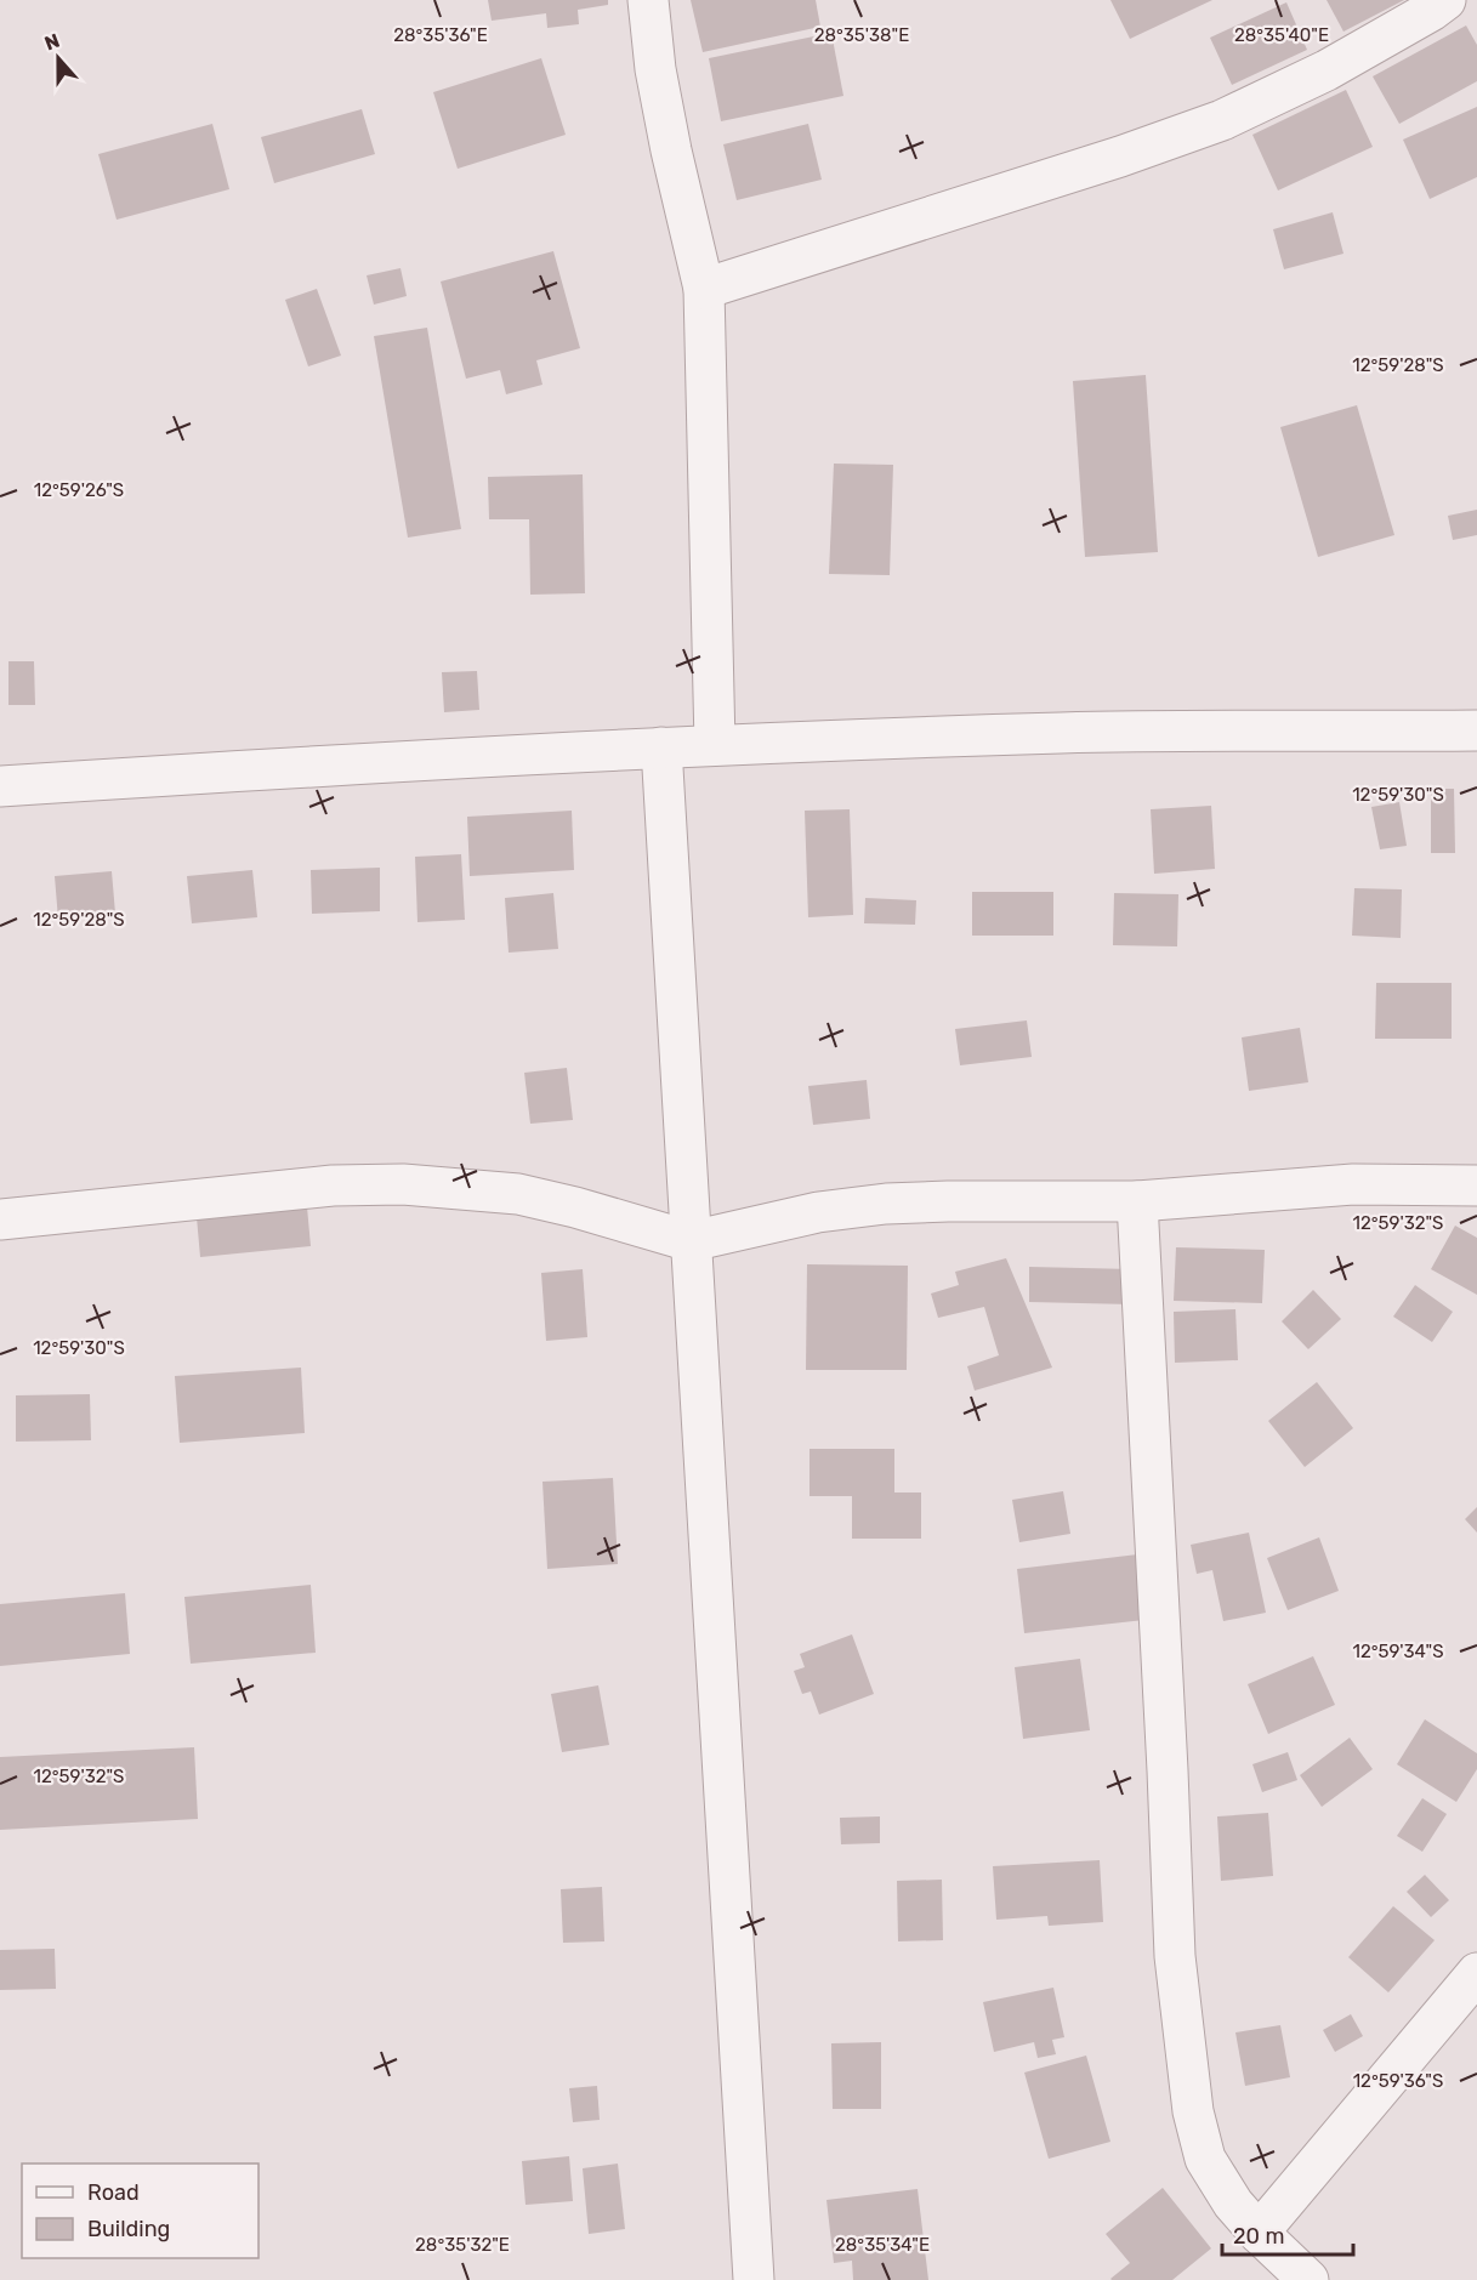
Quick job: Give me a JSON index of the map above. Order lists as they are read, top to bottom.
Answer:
{
  "legend": ["Road", "Building"],
  "scale_bar": "20 m",
  "north": "top",
  "coordinates": [
    "28°35'36\"E",
    "28°35'38\"E",
    "28°35'40\"E",
    "12°59'28\"S",
    "12°59'26\"S",
    "12°59'30\"S",
    "12°59'32\"S",
    "12°59'34\"S",
    "12°59'36\"S",
    "28°35'32\"E",
    "28°35'34\"E"
  ]
}
